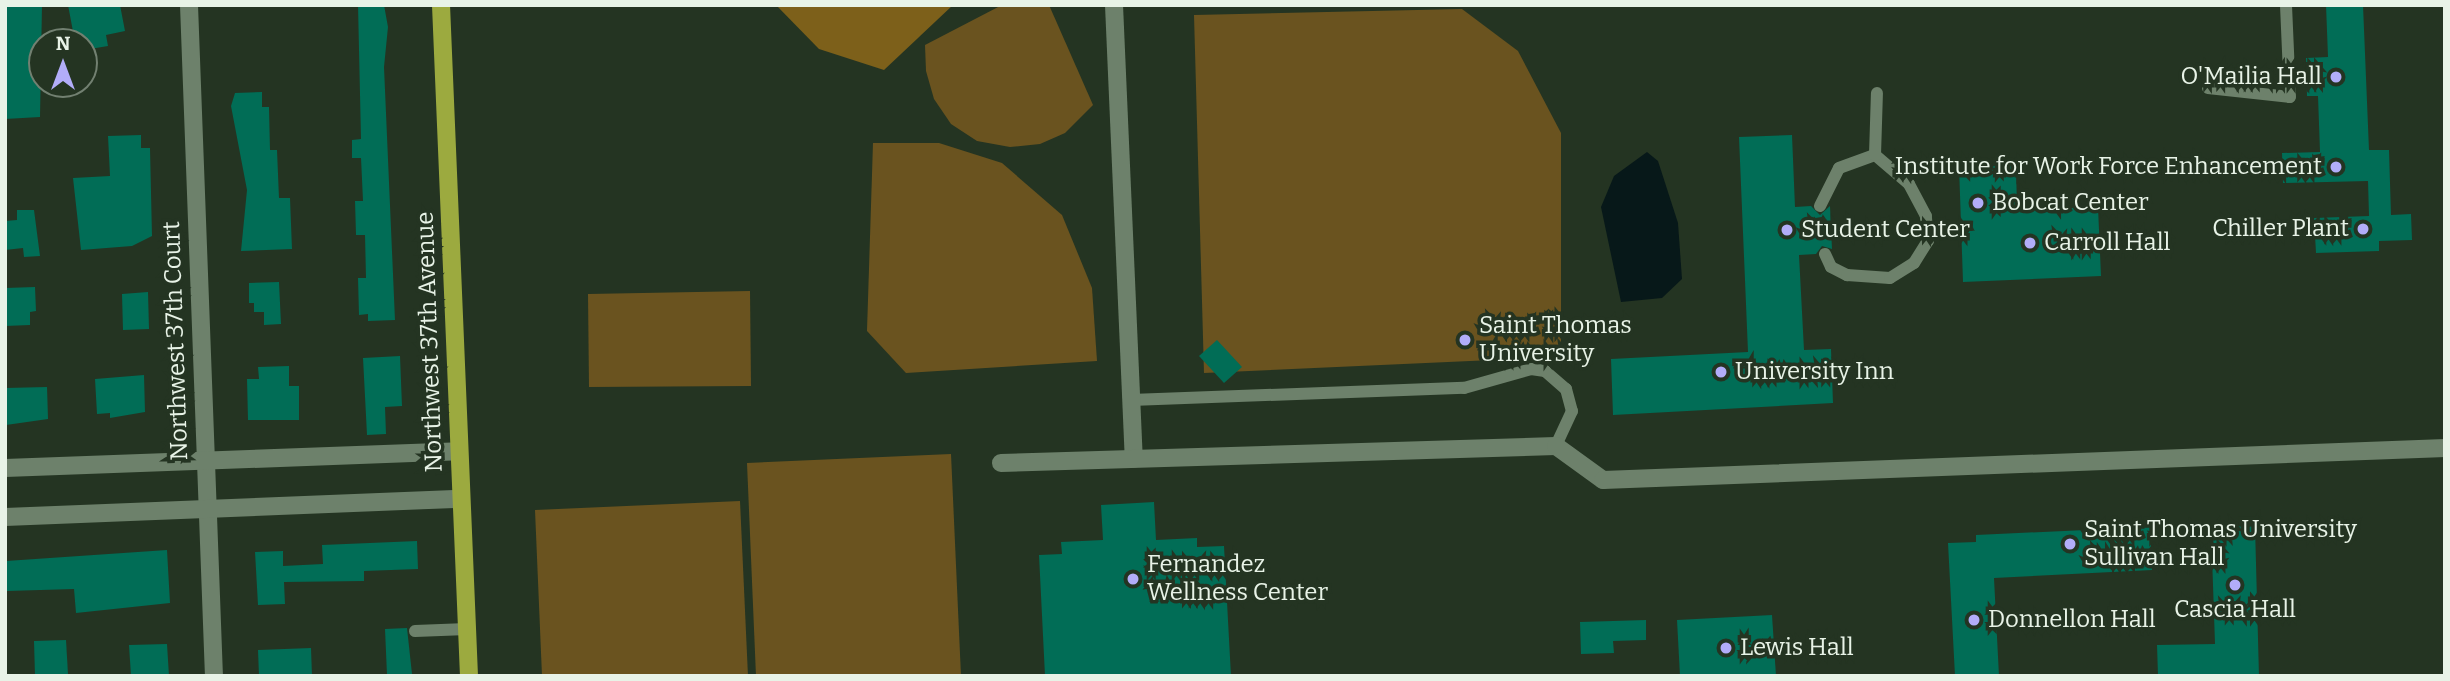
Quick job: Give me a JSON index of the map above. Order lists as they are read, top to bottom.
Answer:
{
  "streets": {
    "main road": ["Northwest 37th Avenue"],
    "street": ["Northwest 37th Court"]
  },
  "places": [
    "O'Mailia Hall",
    "Institute for Work Force Enhancement",
    "Bobcat Center",
    "Chiller Plant",
    "Student Center",
    "Carroll Hall",
    "Saint Thomas University",
    "University Inn",
    "Saint Thomas University Sullivan Hall",
    "Fernandez Wellness Center",
    "Cascia Hall",
    "Donnellon Hall",
    "Lewis Hall"
  ],
  "north": "top"
}
